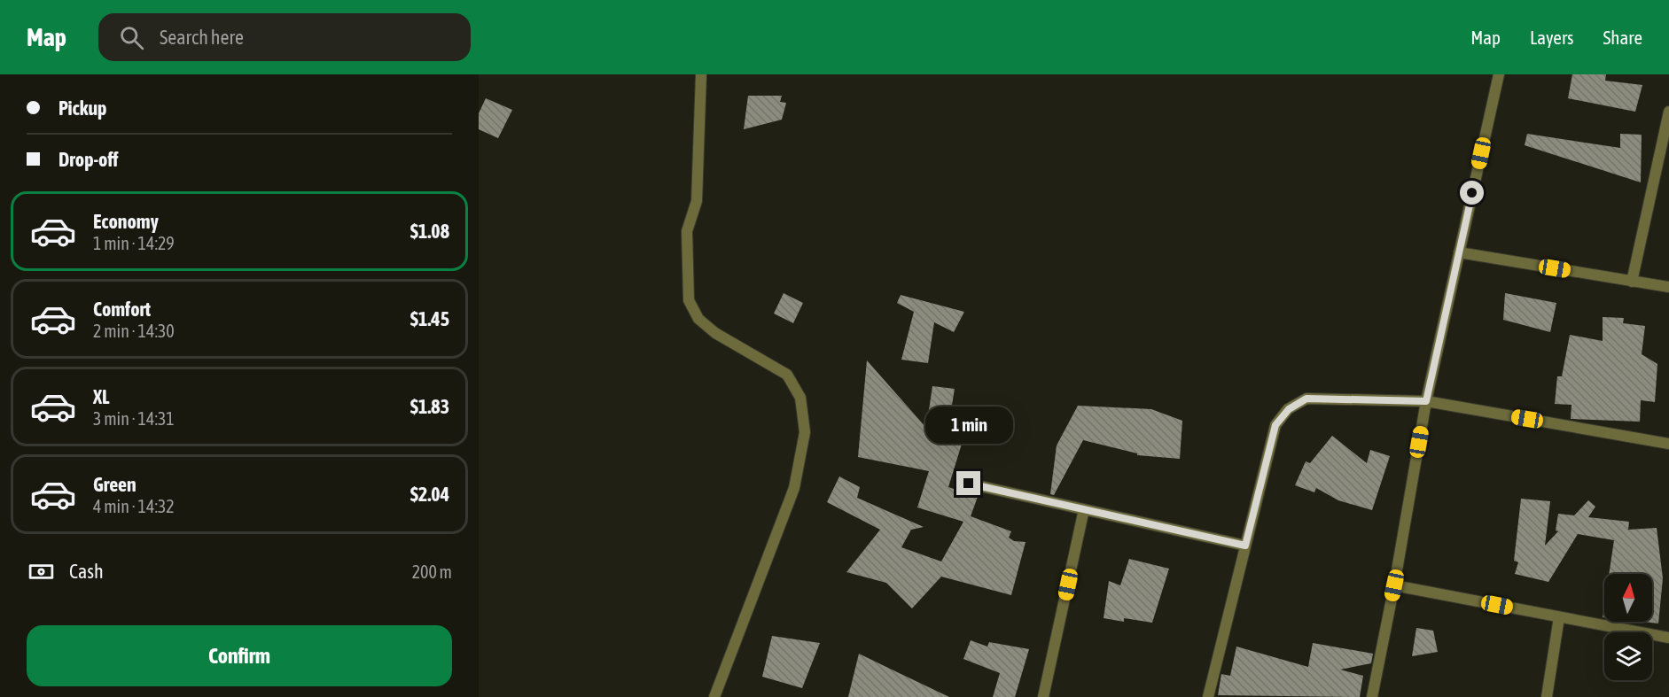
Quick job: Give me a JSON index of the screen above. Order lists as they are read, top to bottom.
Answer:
{
  "north": "top",
  "page": {
    "header": "Map",
    "search": "Search here",
    "nav": ["Map", "Layers", "Share"],
    "banner": ["Pickup", "Drop-off"],
    "list": [
      {
        "name": "Economy",
        "note": "1 min · 14:29",
        "value": "$1.08"
      },
      {
        "name": "Comfort",
        "note": "2 min · 14:30",
        "value": "$1.45"
      },
      {
        "name": "XL",
        "note": "3 min · 14:31",
        "value": "$1.83"
      },
      {
        "name": "Green",
        "note": "4 min · 14:32",
        "value": "$2.04"
      }
    ],
    "bubble": "1 min",
    "pay": ["Cash", "200 m"],
    "buttons": "Confirm"
  }
}
